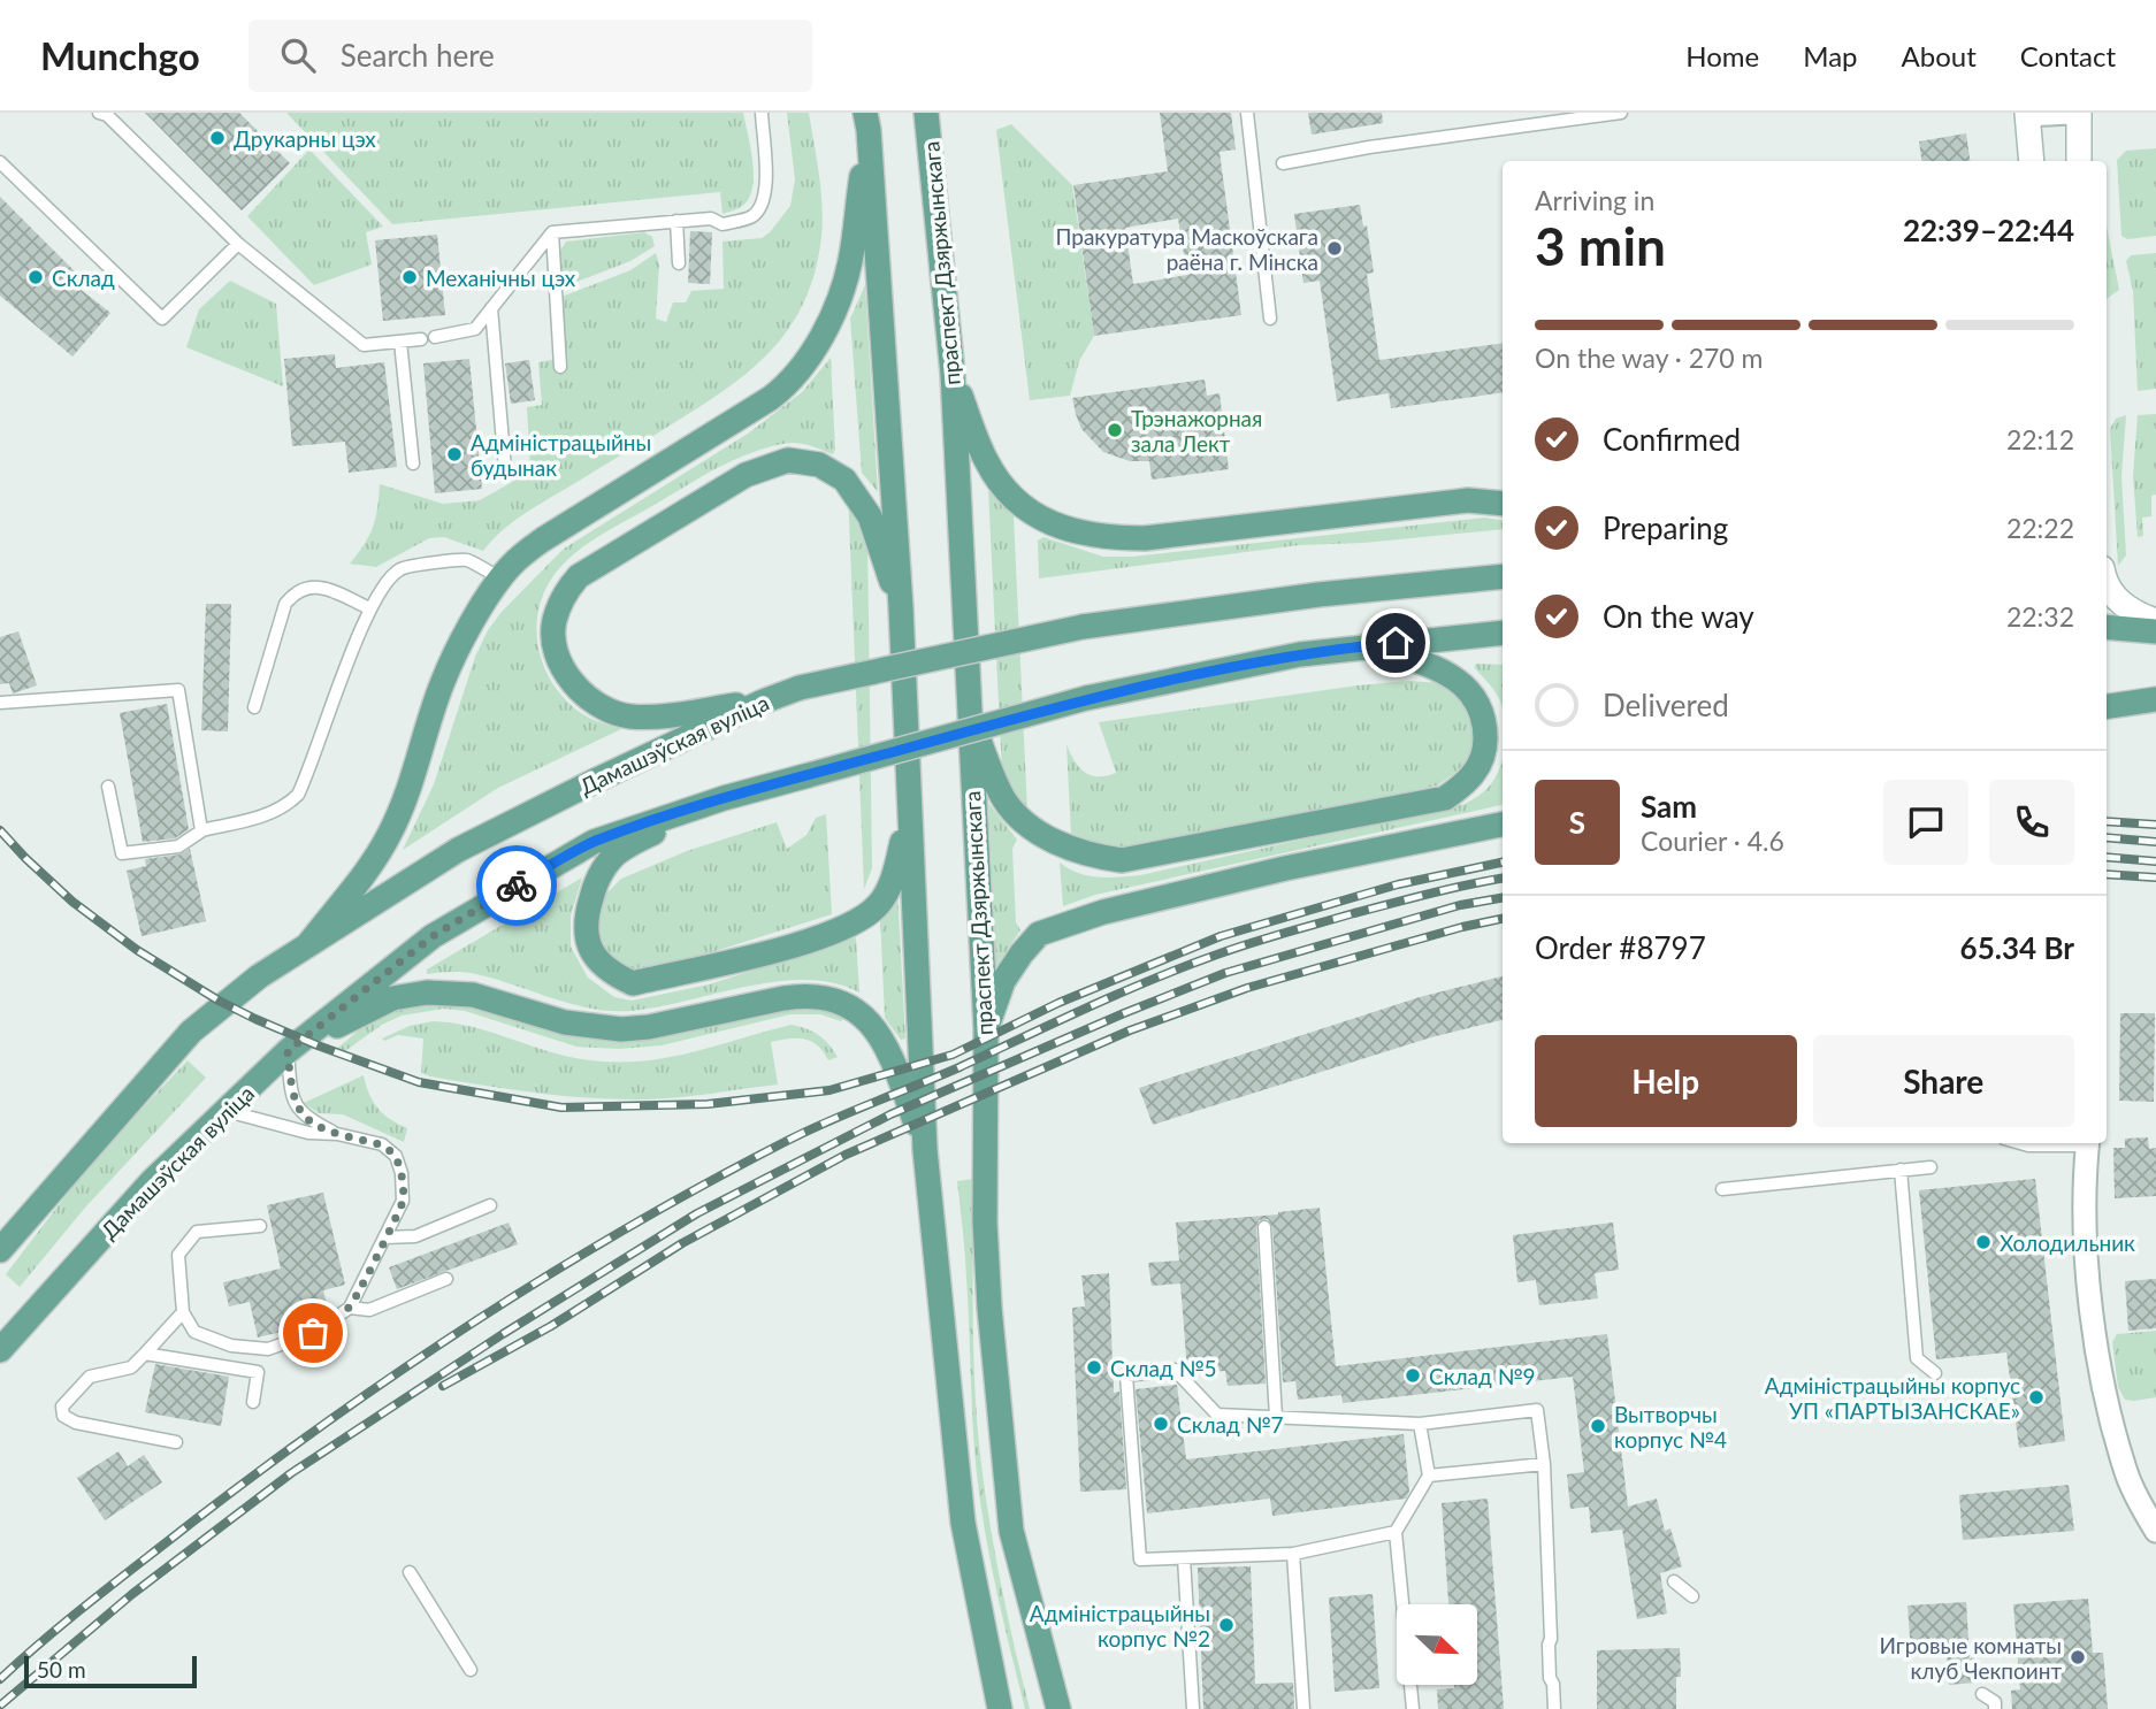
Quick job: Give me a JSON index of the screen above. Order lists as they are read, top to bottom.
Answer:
{
  "streets": {
    "main road": ["праспект Дзяржынскага", "Дамашэўская вуліца"]
  },
  "places": [
    "Друкарны цэх",
    "Пракуратура Маскоўскага раёна г. Мінска",
    "Склад",
    "Механічны цэх",
    "Трэнажорная зала Лект",
    "Адміністрацыйны будынак",
    "Холодильник",
    "Склад №5",
    "Склад №9",
    "Адміністрацыйны корпус УП «ПАРТЫЗАНСКАЕ»",
    "Склад №7",
    "Вытворчы корпус №4",
    "Адміністрацыйны корпус №2",
    "Игровые комнаты клуб Чекпоинт"
  ],
  "scale_bar": "50 m",
  "north": "bottom right",
  "page": {
    "header": "Munchgo",
    "search": "Search here",
    "nav": [
      "Home",
      "Map",
      "About",
      "Contact"
    ],
    "heading": ["3 min", "Arriving in", "22:39–22:44"],
    "panel": [
      "Sam",
      "Courier · 4.6",
      "Order #8797",
      "65.34 Br"
    ],
    "bar": "On the way · 270 m",
    "list": [
      ["Confirmed", "22:12"],
      ["Preparing", "22:22"],
      ["On the way", "22:32"],
      "Delivered"
    ],
    "round": "S",
    "buttons": ["Help", "Share"],
    "scale": "50 m"
  }
}
